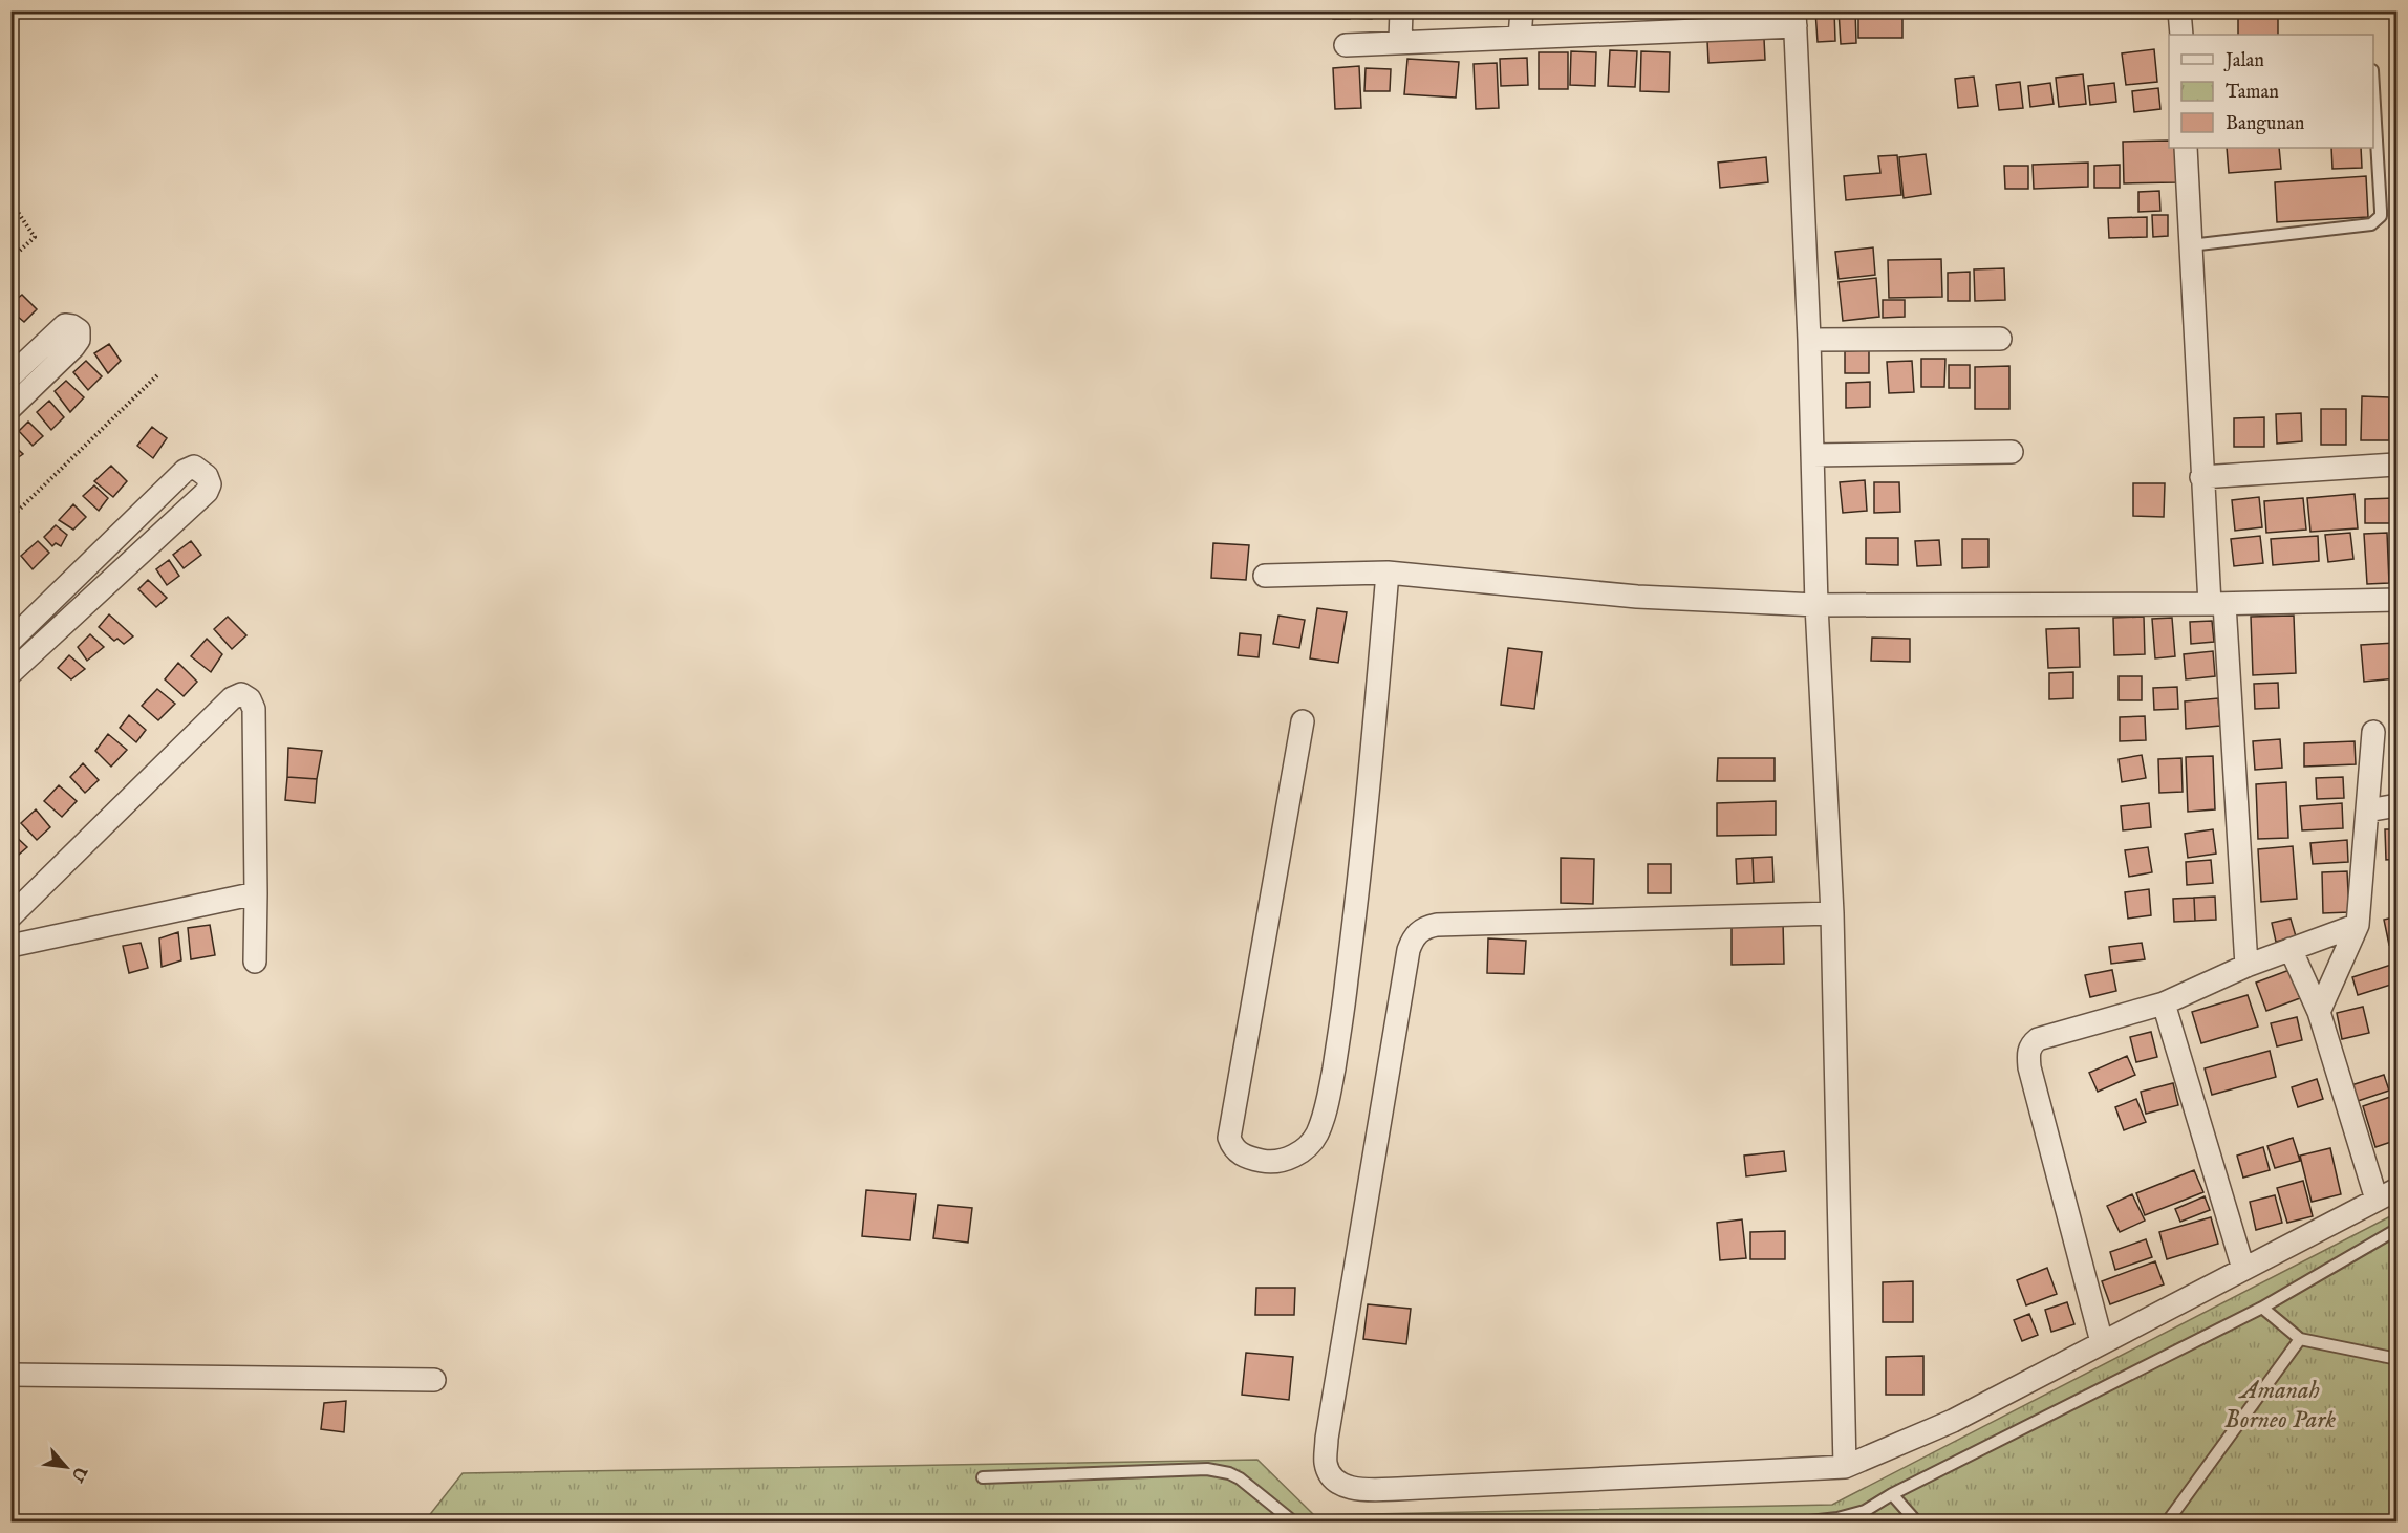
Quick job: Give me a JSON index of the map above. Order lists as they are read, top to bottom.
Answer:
{
  "parks": ["Amanah Borneo Park"],
  "legend": ["Jalan", "Taman", "Bangunan"],
  "north": "bottom right"
}
